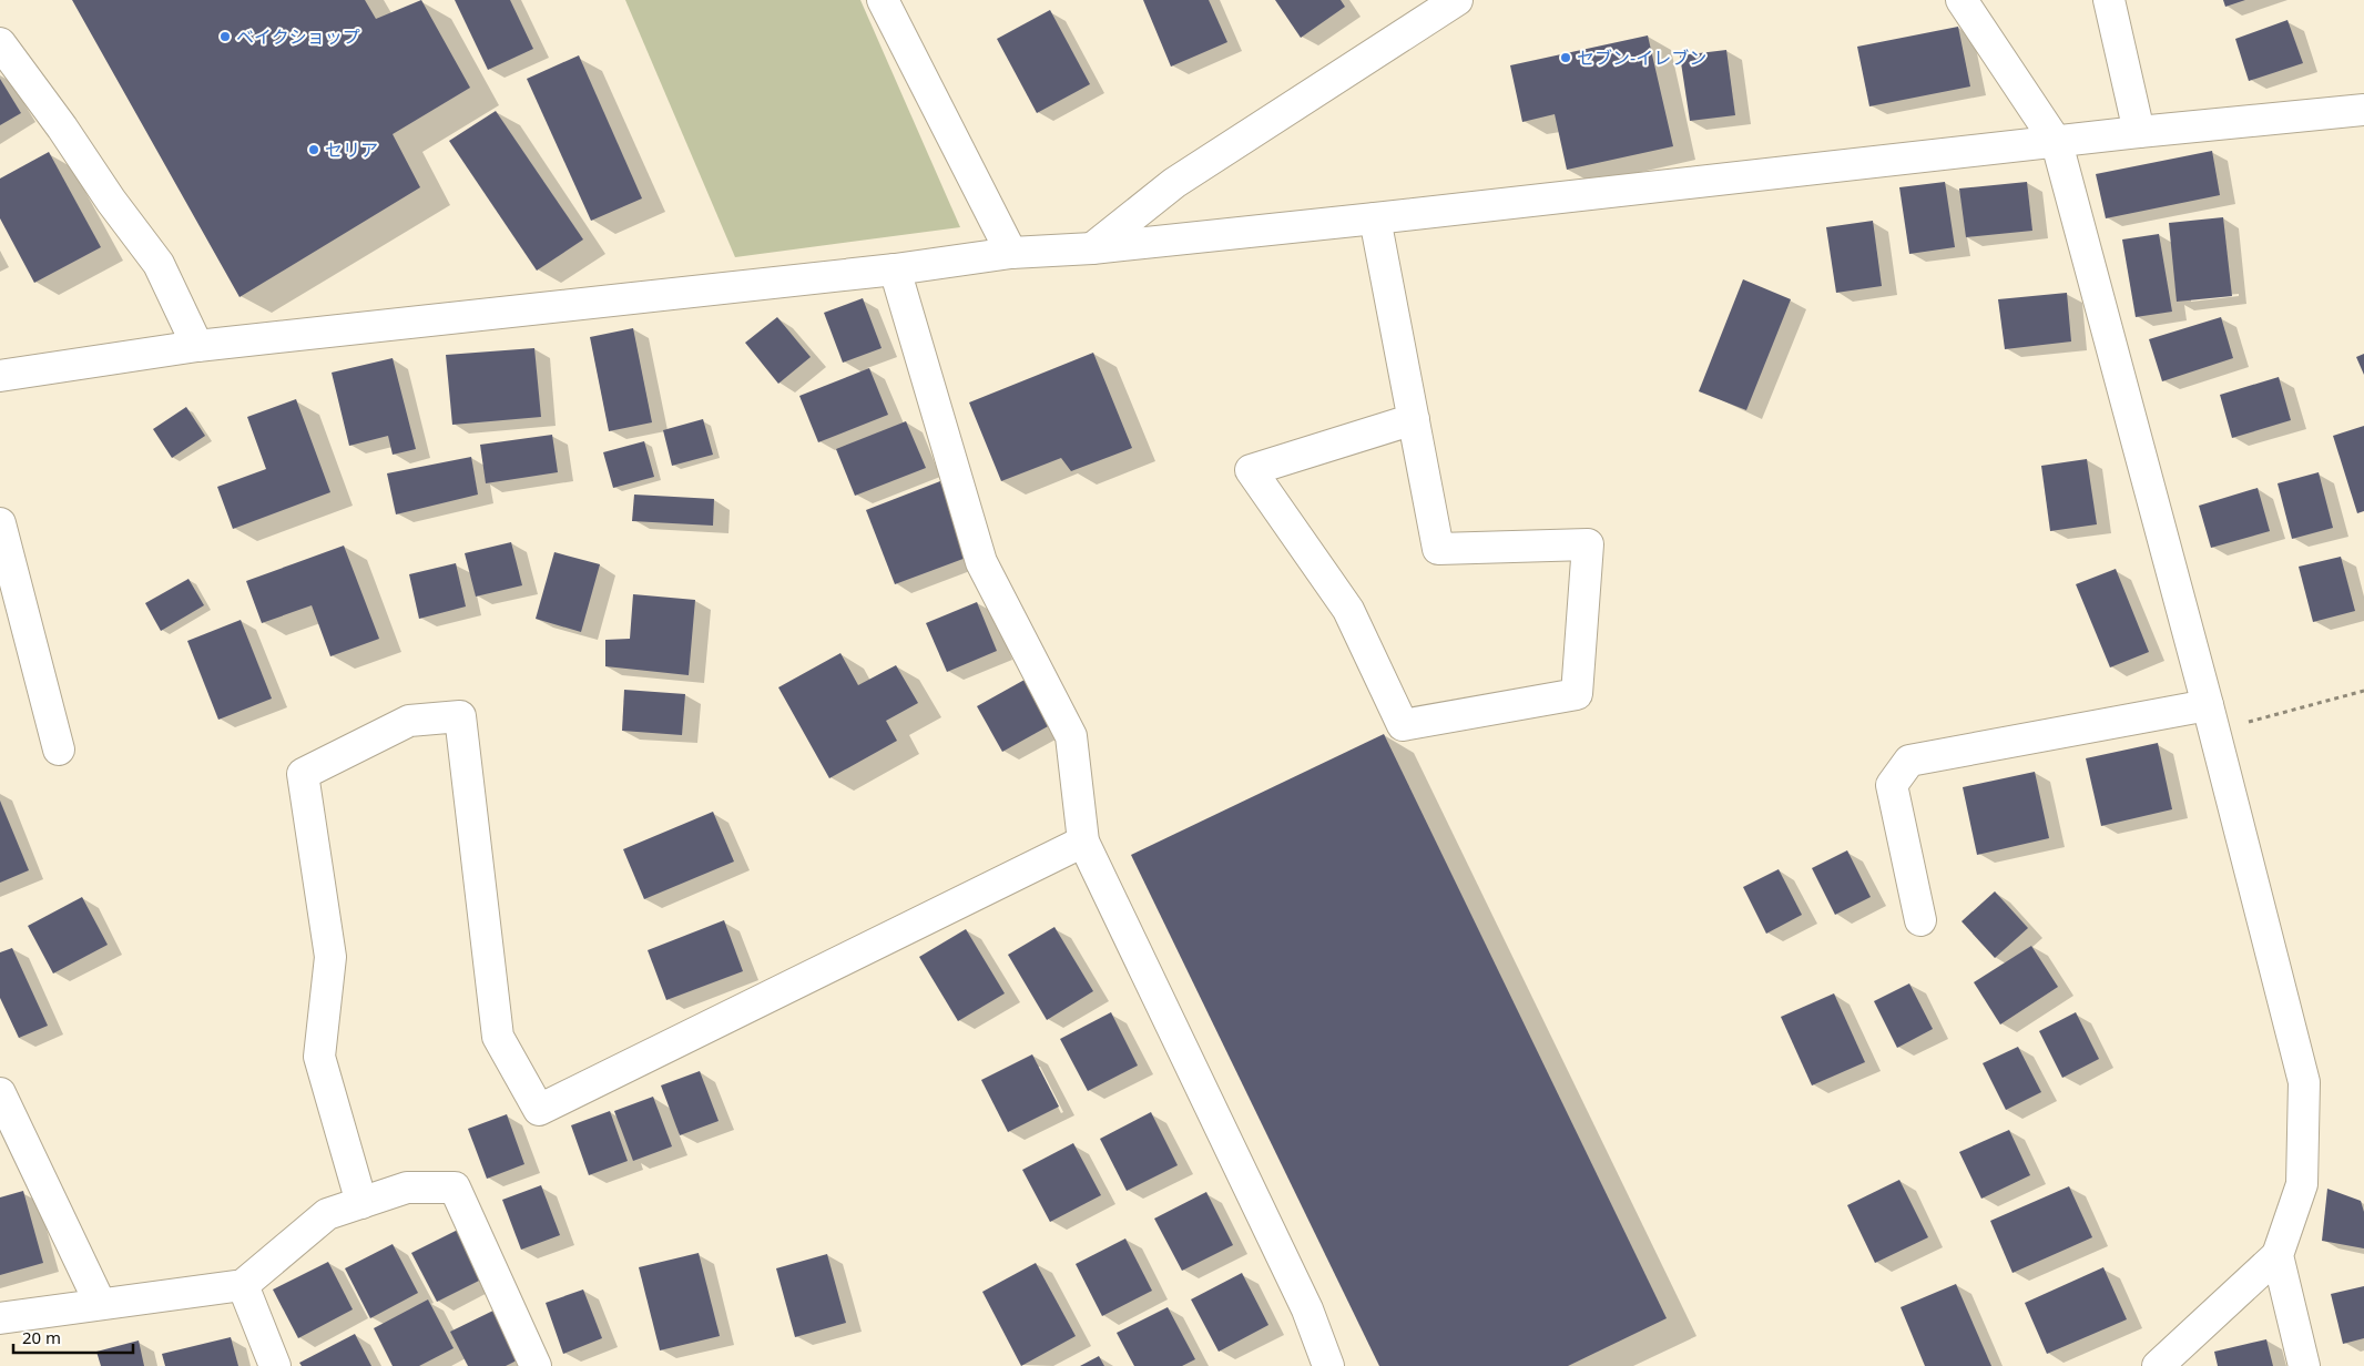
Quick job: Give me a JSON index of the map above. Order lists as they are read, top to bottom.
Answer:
{
  "places": ["ベイクショップ", "セブン-イレブン", "セリア"],
  "scale_bar": "20 m"
}
